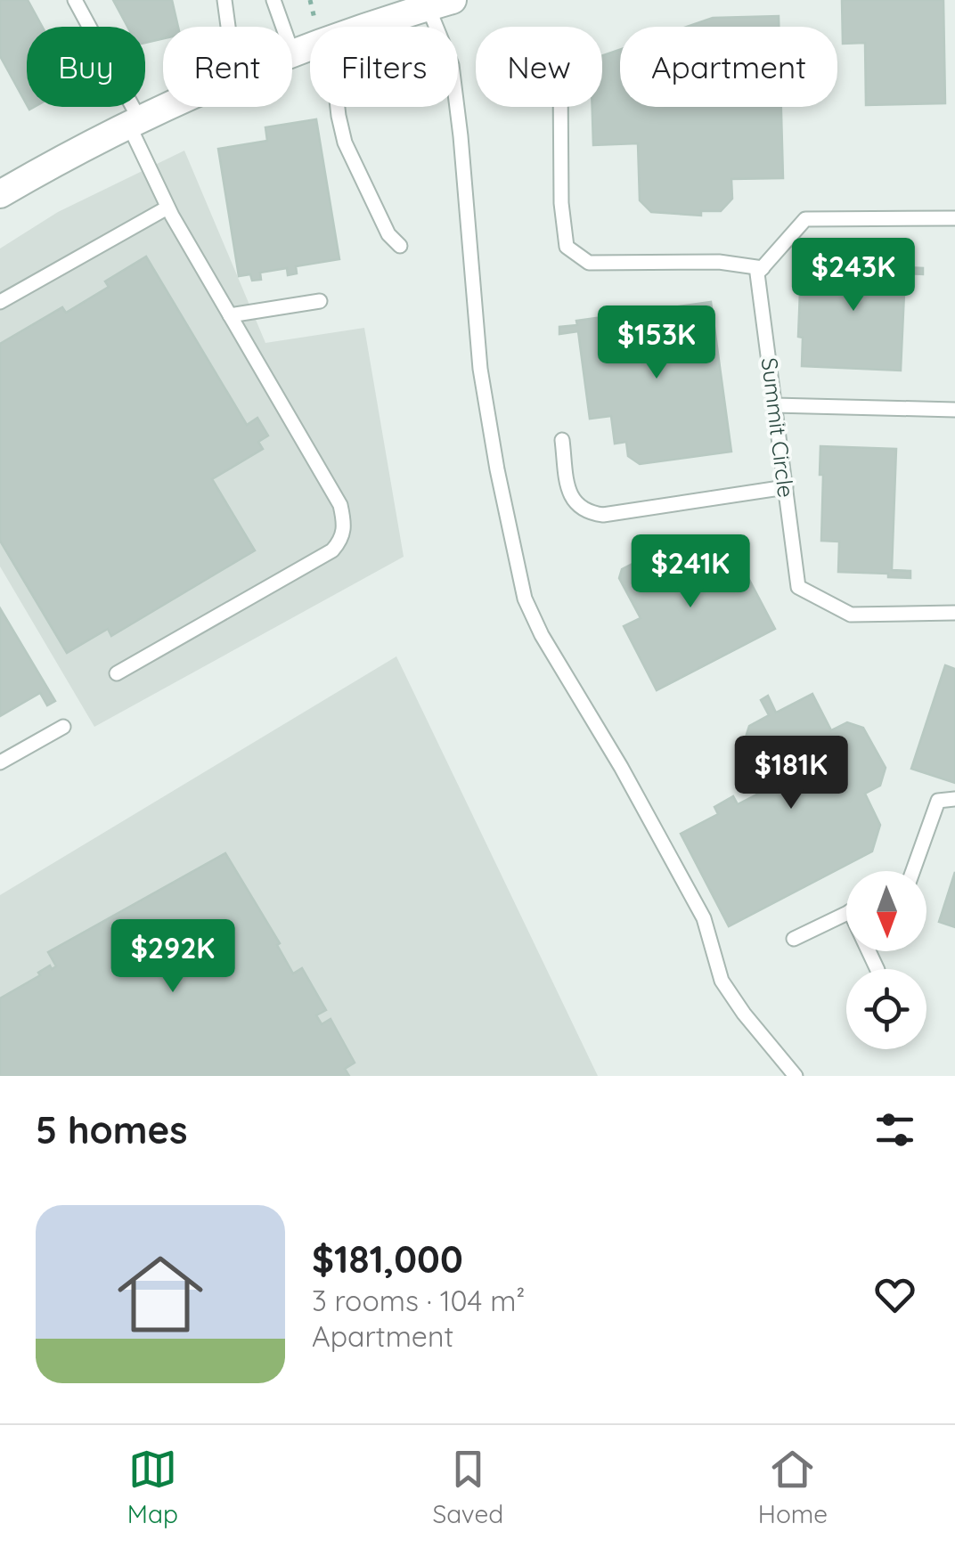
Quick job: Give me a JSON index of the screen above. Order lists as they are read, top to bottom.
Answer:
{
  "streets": {
    "lane": ["Summit Circle"]
  },
  "north": "bottom",
  "page": {
    "chip": [
      "Buy",
      "Rent",
      "Filters",
      "New",
      "Apartment"
    ],
    "price": [
      "$243K",
      "$153K",
      "$241K",
      "$181K",
      "$292K"
    ],
    "heading": "5 homes",
    "list": [
      {
        "name": "$181,000",
        "note": "3 rooms · 104 m² · Apartment"
      }
    ],
    "tabs": ["Map", "Saved", "Home"]
  }
}
